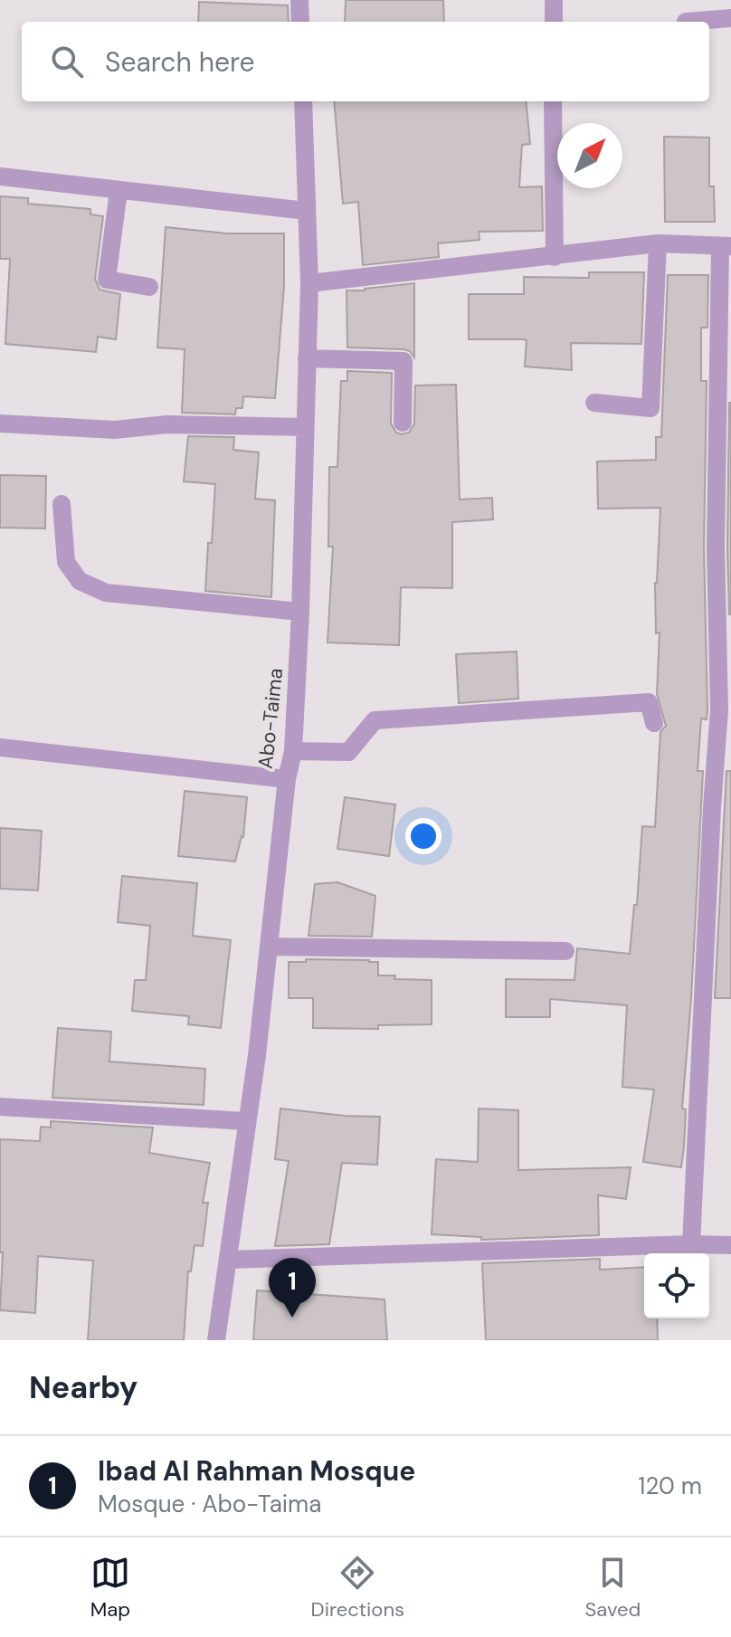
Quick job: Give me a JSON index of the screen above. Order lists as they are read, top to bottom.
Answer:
{
  "streets": {
    "street": ["Abo-Taima"]
  },
  "north": "top right",
  "page": {
    "search": "Search here",
    "pins": "1",
    "heading": "Nearby",
    "list": [
      {
        "mark": "1",
        "name": "Ibad Al Rahman Mosque",
        "note": "Mosque · Abo-Taima",
        "value": "120 m"
      }
    ],
    "nav": ["Map", "Directions", "Saved"]
  }
}
